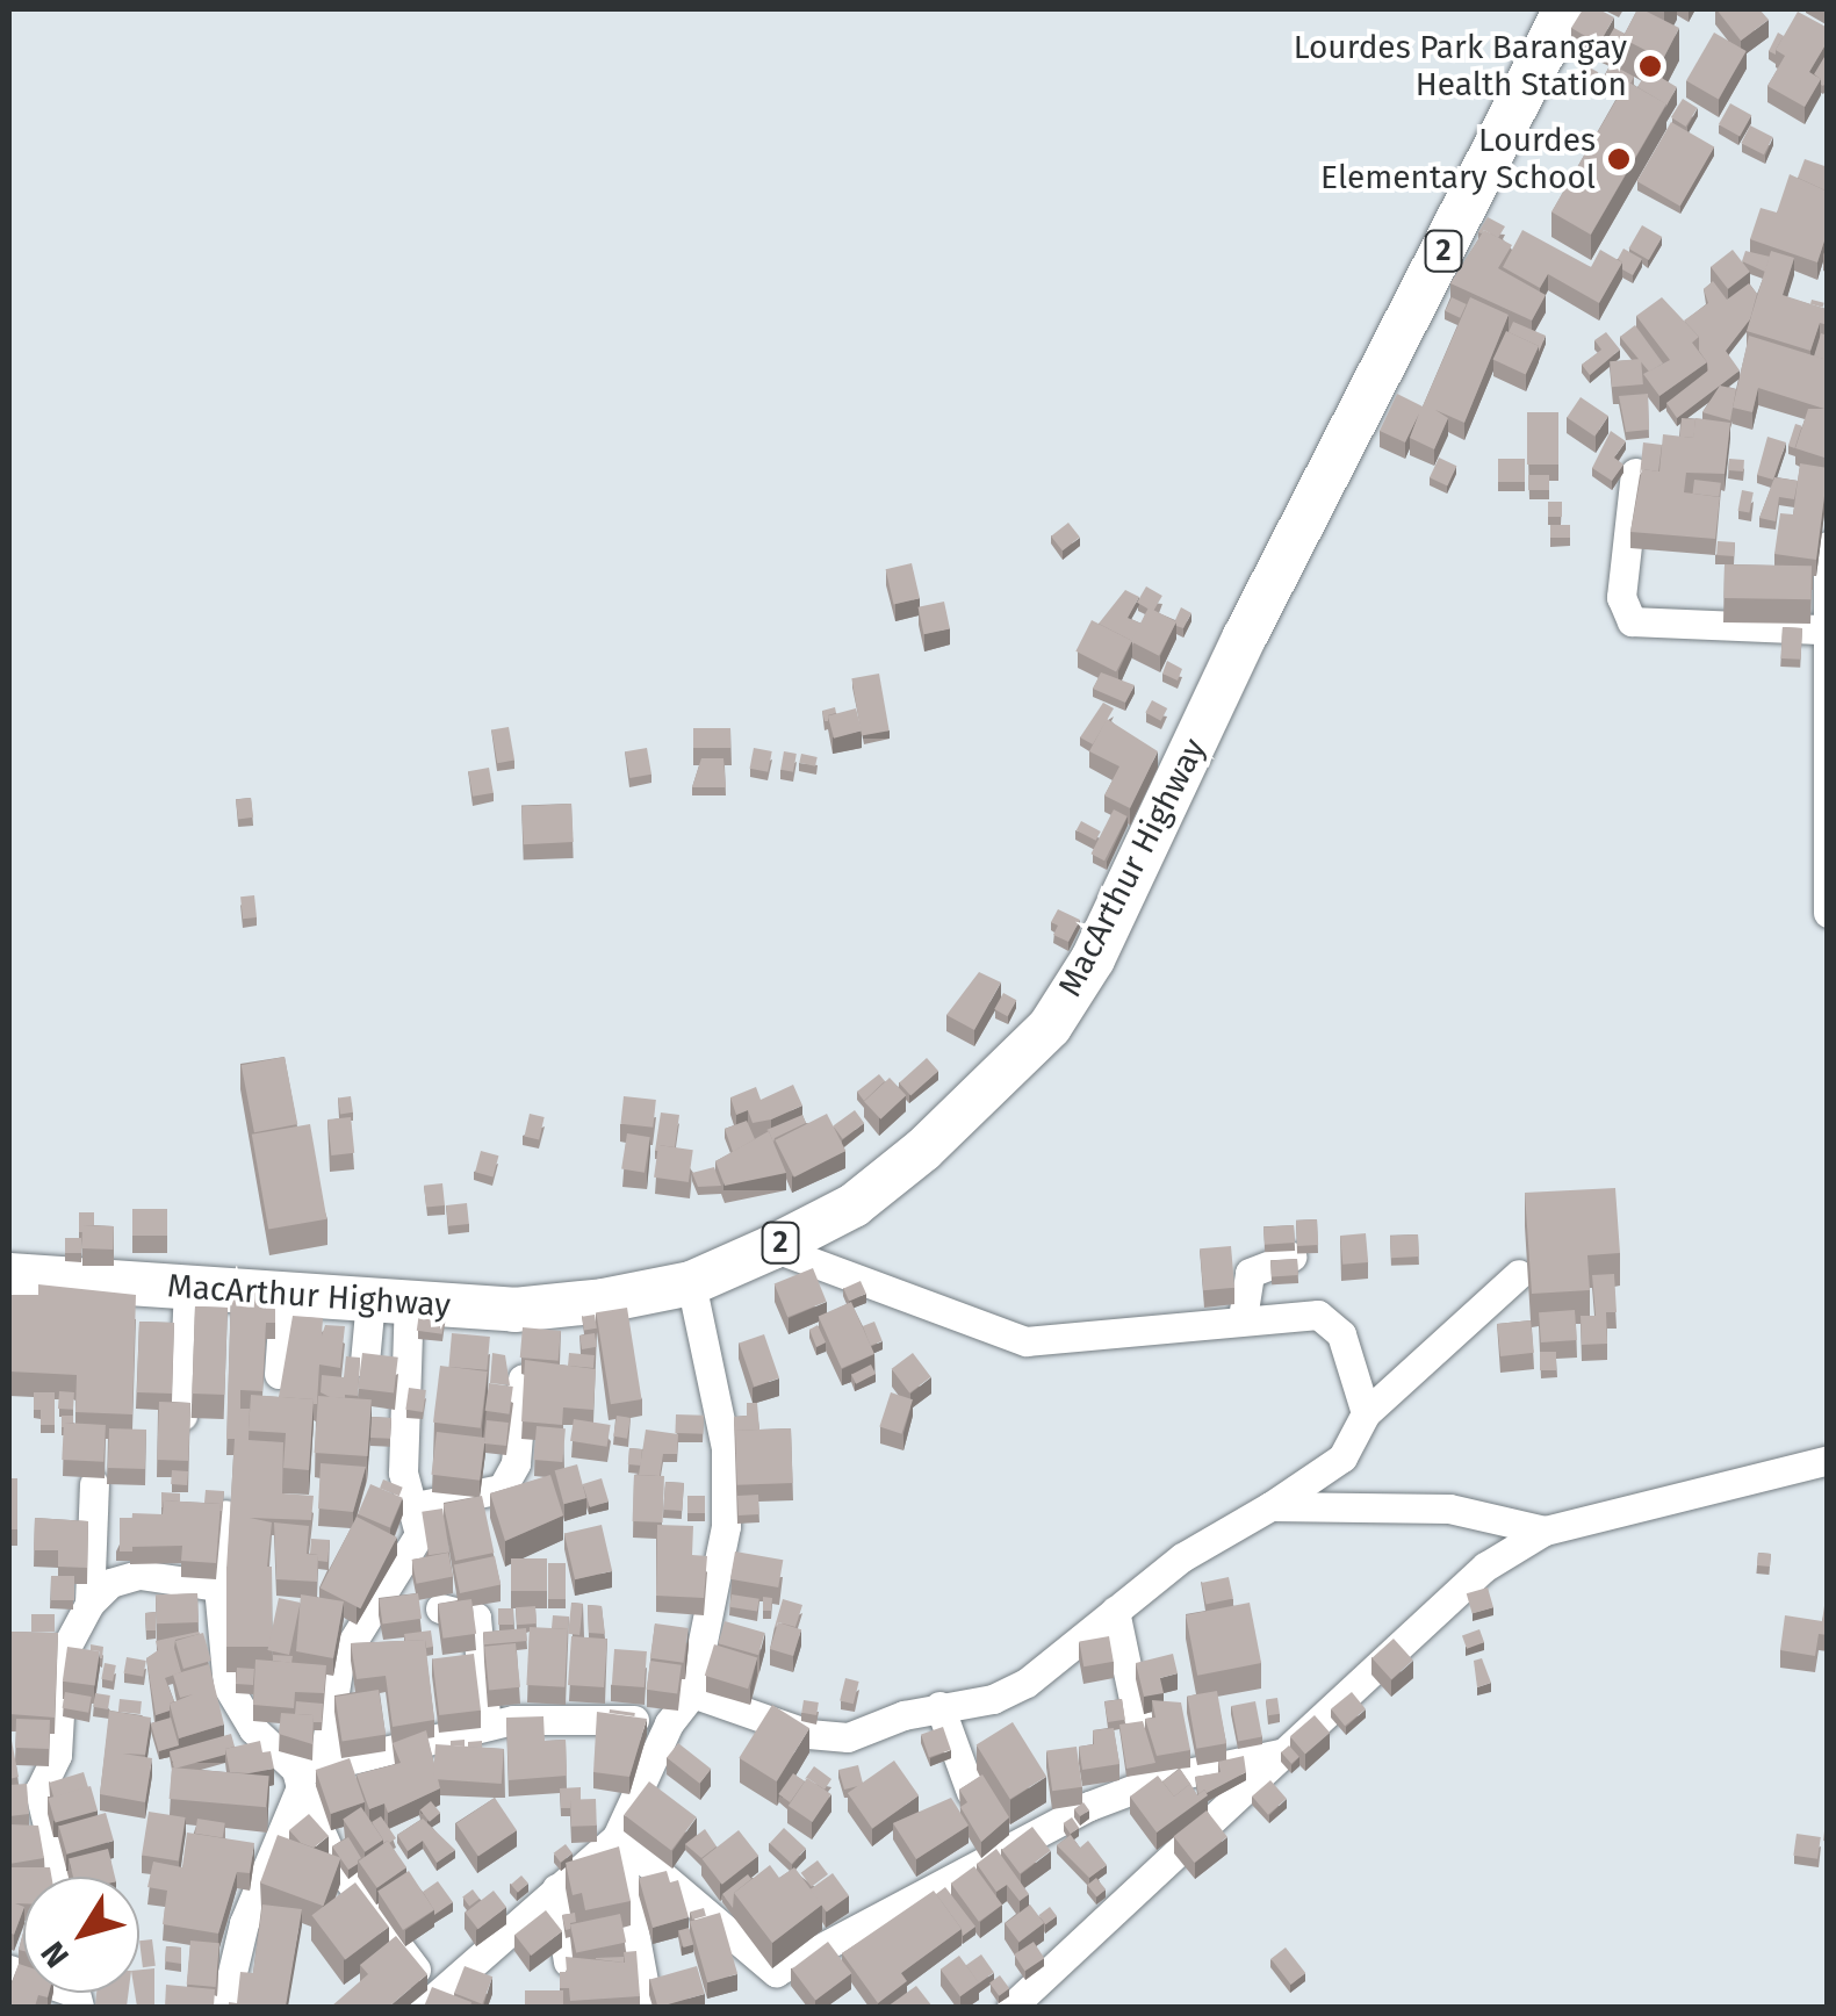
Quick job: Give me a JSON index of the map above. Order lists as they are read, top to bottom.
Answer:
{
  "streets": {
    "highway": ["2", "MacArthur Highway"]
  },
  "places": ["Lourdes Park Barangay Health Station", "Lourdes Elementary School"],
  "north": "bottom left"
}
